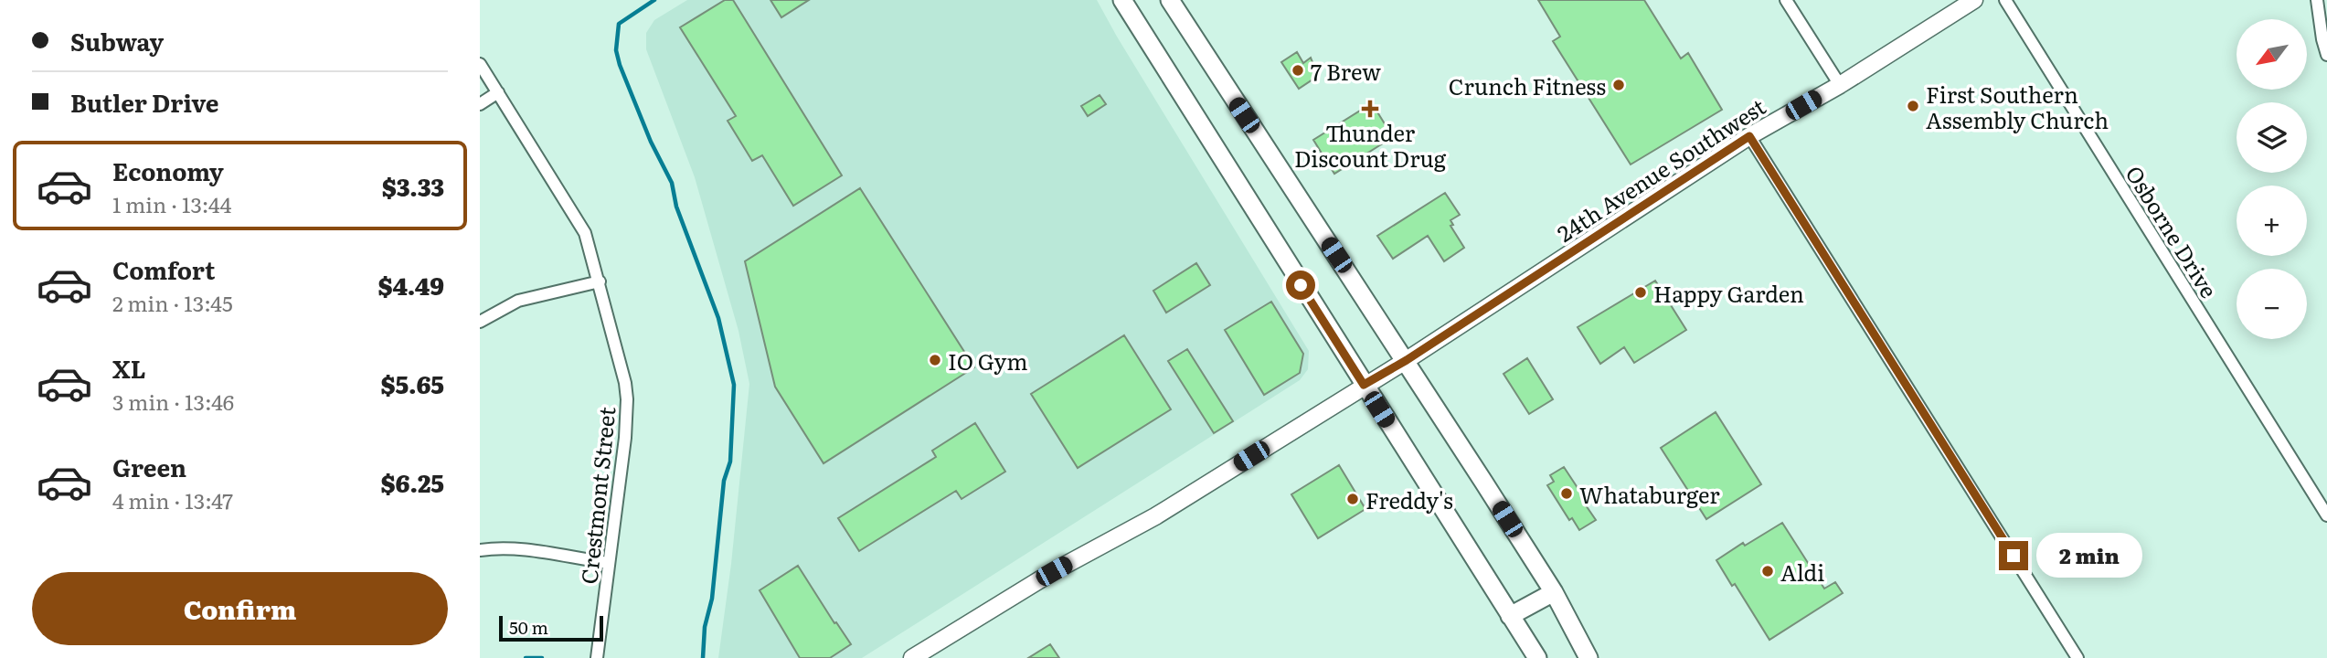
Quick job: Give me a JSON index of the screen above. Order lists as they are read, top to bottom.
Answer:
{
  "streets": {
    "main road": ["24th Avenue Southwest"],
    "street": ["Osborne Drive", "Crestmont Street"]
  },
  "places": {
    "other": [
      "7 Brew",
      "Crunch Fitness",
      "First Southern Assembly Church",
      "Happy Garden",
      "IO Gym",
      "Whataburger",
      "Freddy's",
      "Aldi"
    ],
    "health": ["Thunder Discount Drug"]
  },
  "scale_bar": "50 m",
  "north": "bottom left",
  "page": {
    "banner": ["Subway", "Butler Drive"],
    "map_buttons": ["+", "−"],
    "list": [
      {
        "name": "Economy",
        "note": "1 min · 13:44",
        "value": "$3.33"
      },
      {
        "name": "Comfort",
        "note": "2 min · 13:45",
        "value": "$4.49"
      },
      {
        "name": "XL",
        "note": "3 min · 13:46",
        "value": "$5.65"
      },
      {
        "name": "Green",
        "note": "4 min · 13:47",
        "value": "$6.25"
      }
    ],
    "bubble": "2 min",
    "buttons": "Confirm",
    "scale": "50 m"
  }
}
